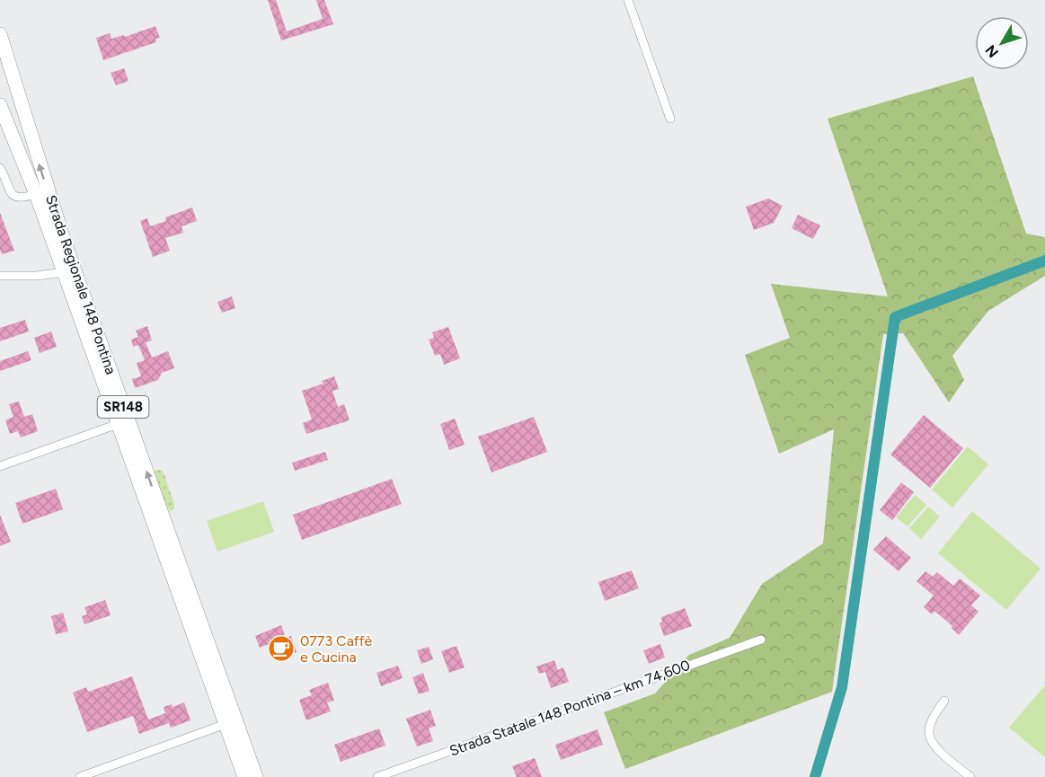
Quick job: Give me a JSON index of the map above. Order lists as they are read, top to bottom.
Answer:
{
  "streets": {
    "main road": ["Strada Regionale 148 Pontina", "SR148"],
    "street": ["Strada Statale 148 Pontina – km 74,600"]
  },
  "places": {
    "cafe": ["0773 Caffè e Cucina"]
  },
  "north": "bottom left"
}
